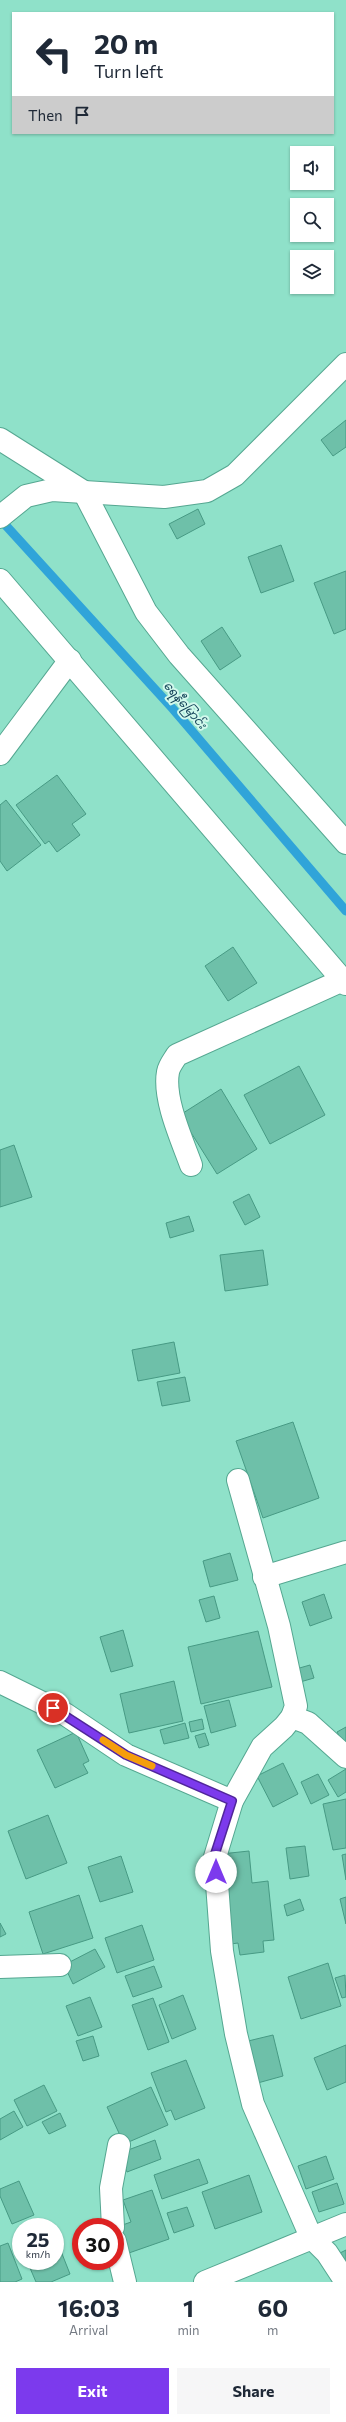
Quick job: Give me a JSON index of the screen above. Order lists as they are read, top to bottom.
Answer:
{
  "water": ["ရေနီမြောင်း"],
  "page": {
    "turn": ["20 m", "Turn left"],
    "then": "Then",
    "speed": "25 km/h",
    "limit": "30",
    "eta": [
      "16:03",
      "Arrival",
      "1",
      "min",
      "60",
      "m"
    ],
    "buttons": ["Exit", "Share"]
  }
}
